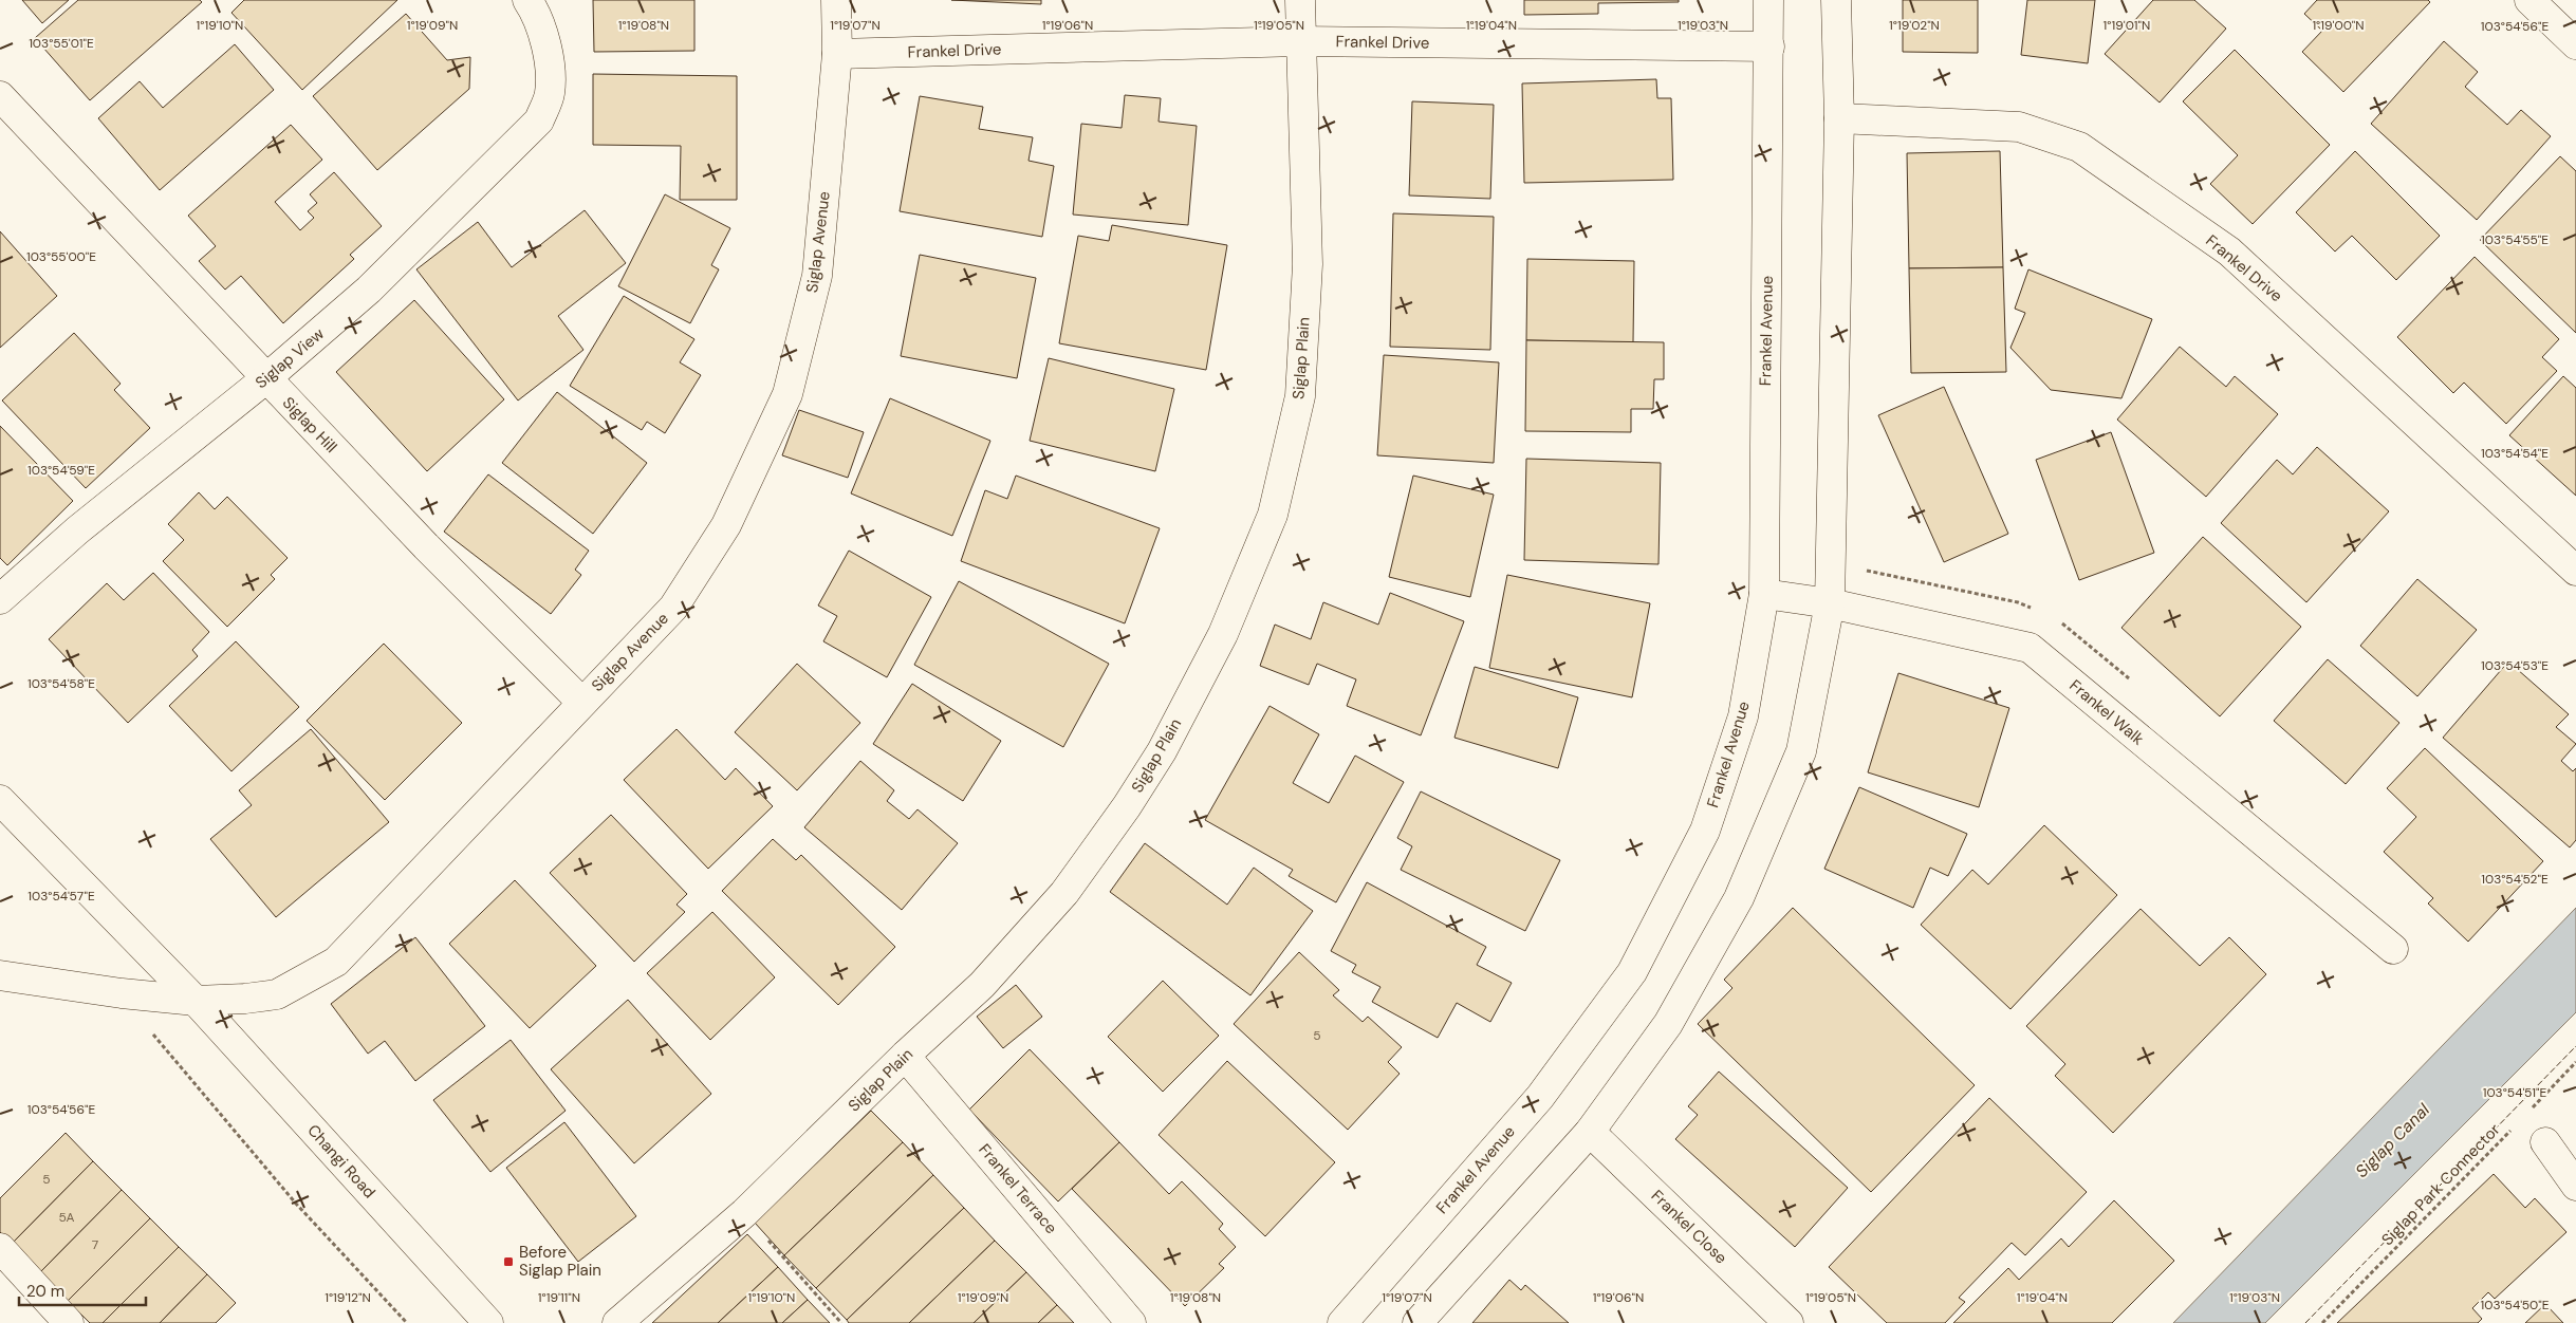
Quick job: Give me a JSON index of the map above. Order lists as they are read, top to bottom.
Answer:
{
  "streets": {
    "street": [
      "Frankel Drive",
      "Siglap Avenue",
      "Frankel Avenue",
      "Siglap View",
      "Siglap Plain",
      "Siglap Hill",
      "Frankel Walk",
      "Changi Road",
      "Frankel Terrace",
      "Frankel Close"
    ],
    "path": ["Siglap Park Connector"]
  },
  "crossings": [
    ["Frankel Drive", "Siglap Avenue"],
    ["Frankel Drive", "Frankel Avenue"],
    ["Frankel Drive", "Siglap Plain"],
    ["Siglap Avenue", "Siglap Hill"],
    ["Siglap Avenue", "Changi Road"],
    ["Frankel Avenue", "Frankel Walk"],
    ["Siglap View", "Siglap Hill"],
    ["Siglap Plain", "Frankel Terrace"]
  ],
  "water": ["Siglap Canal"],
  "places": {
    "transit": ["Before Siglap Plain"]
  },
  "house_numbers": [
    "5",
    "5",
    "5A",
    "7"
  ],
  "scale_bar": "20 m",
  "coordinates": [
    "1°19'10\"N",
    "1°19'09\"N",
    "1°19'08\"N",
    "1°19'07\"N",
    "1°19'06\"N",
    "1°19'05\"N",
    "1°19'04\"N",
    "1°19'03\"N",
    "1°19'02\"N",
    "1°19'01\"N",
    "1°19'00\"N",
    "103°54'56\"E",
    "103°55'01\"E",
    "103°54'55\"E",
    "103°55'00\"E",
    "103°54'54\"E",
    "103°54'59\"E",
    "103°54'53\"E",
    "103°54'58\"E",
    "103°54'52\"E",
    "103°54'57\"E",
    "103°54'51\"E",
    "1°19'12\"N",
    "1°19'11\"N",
    "103°54'50\"E"
  ]
}
